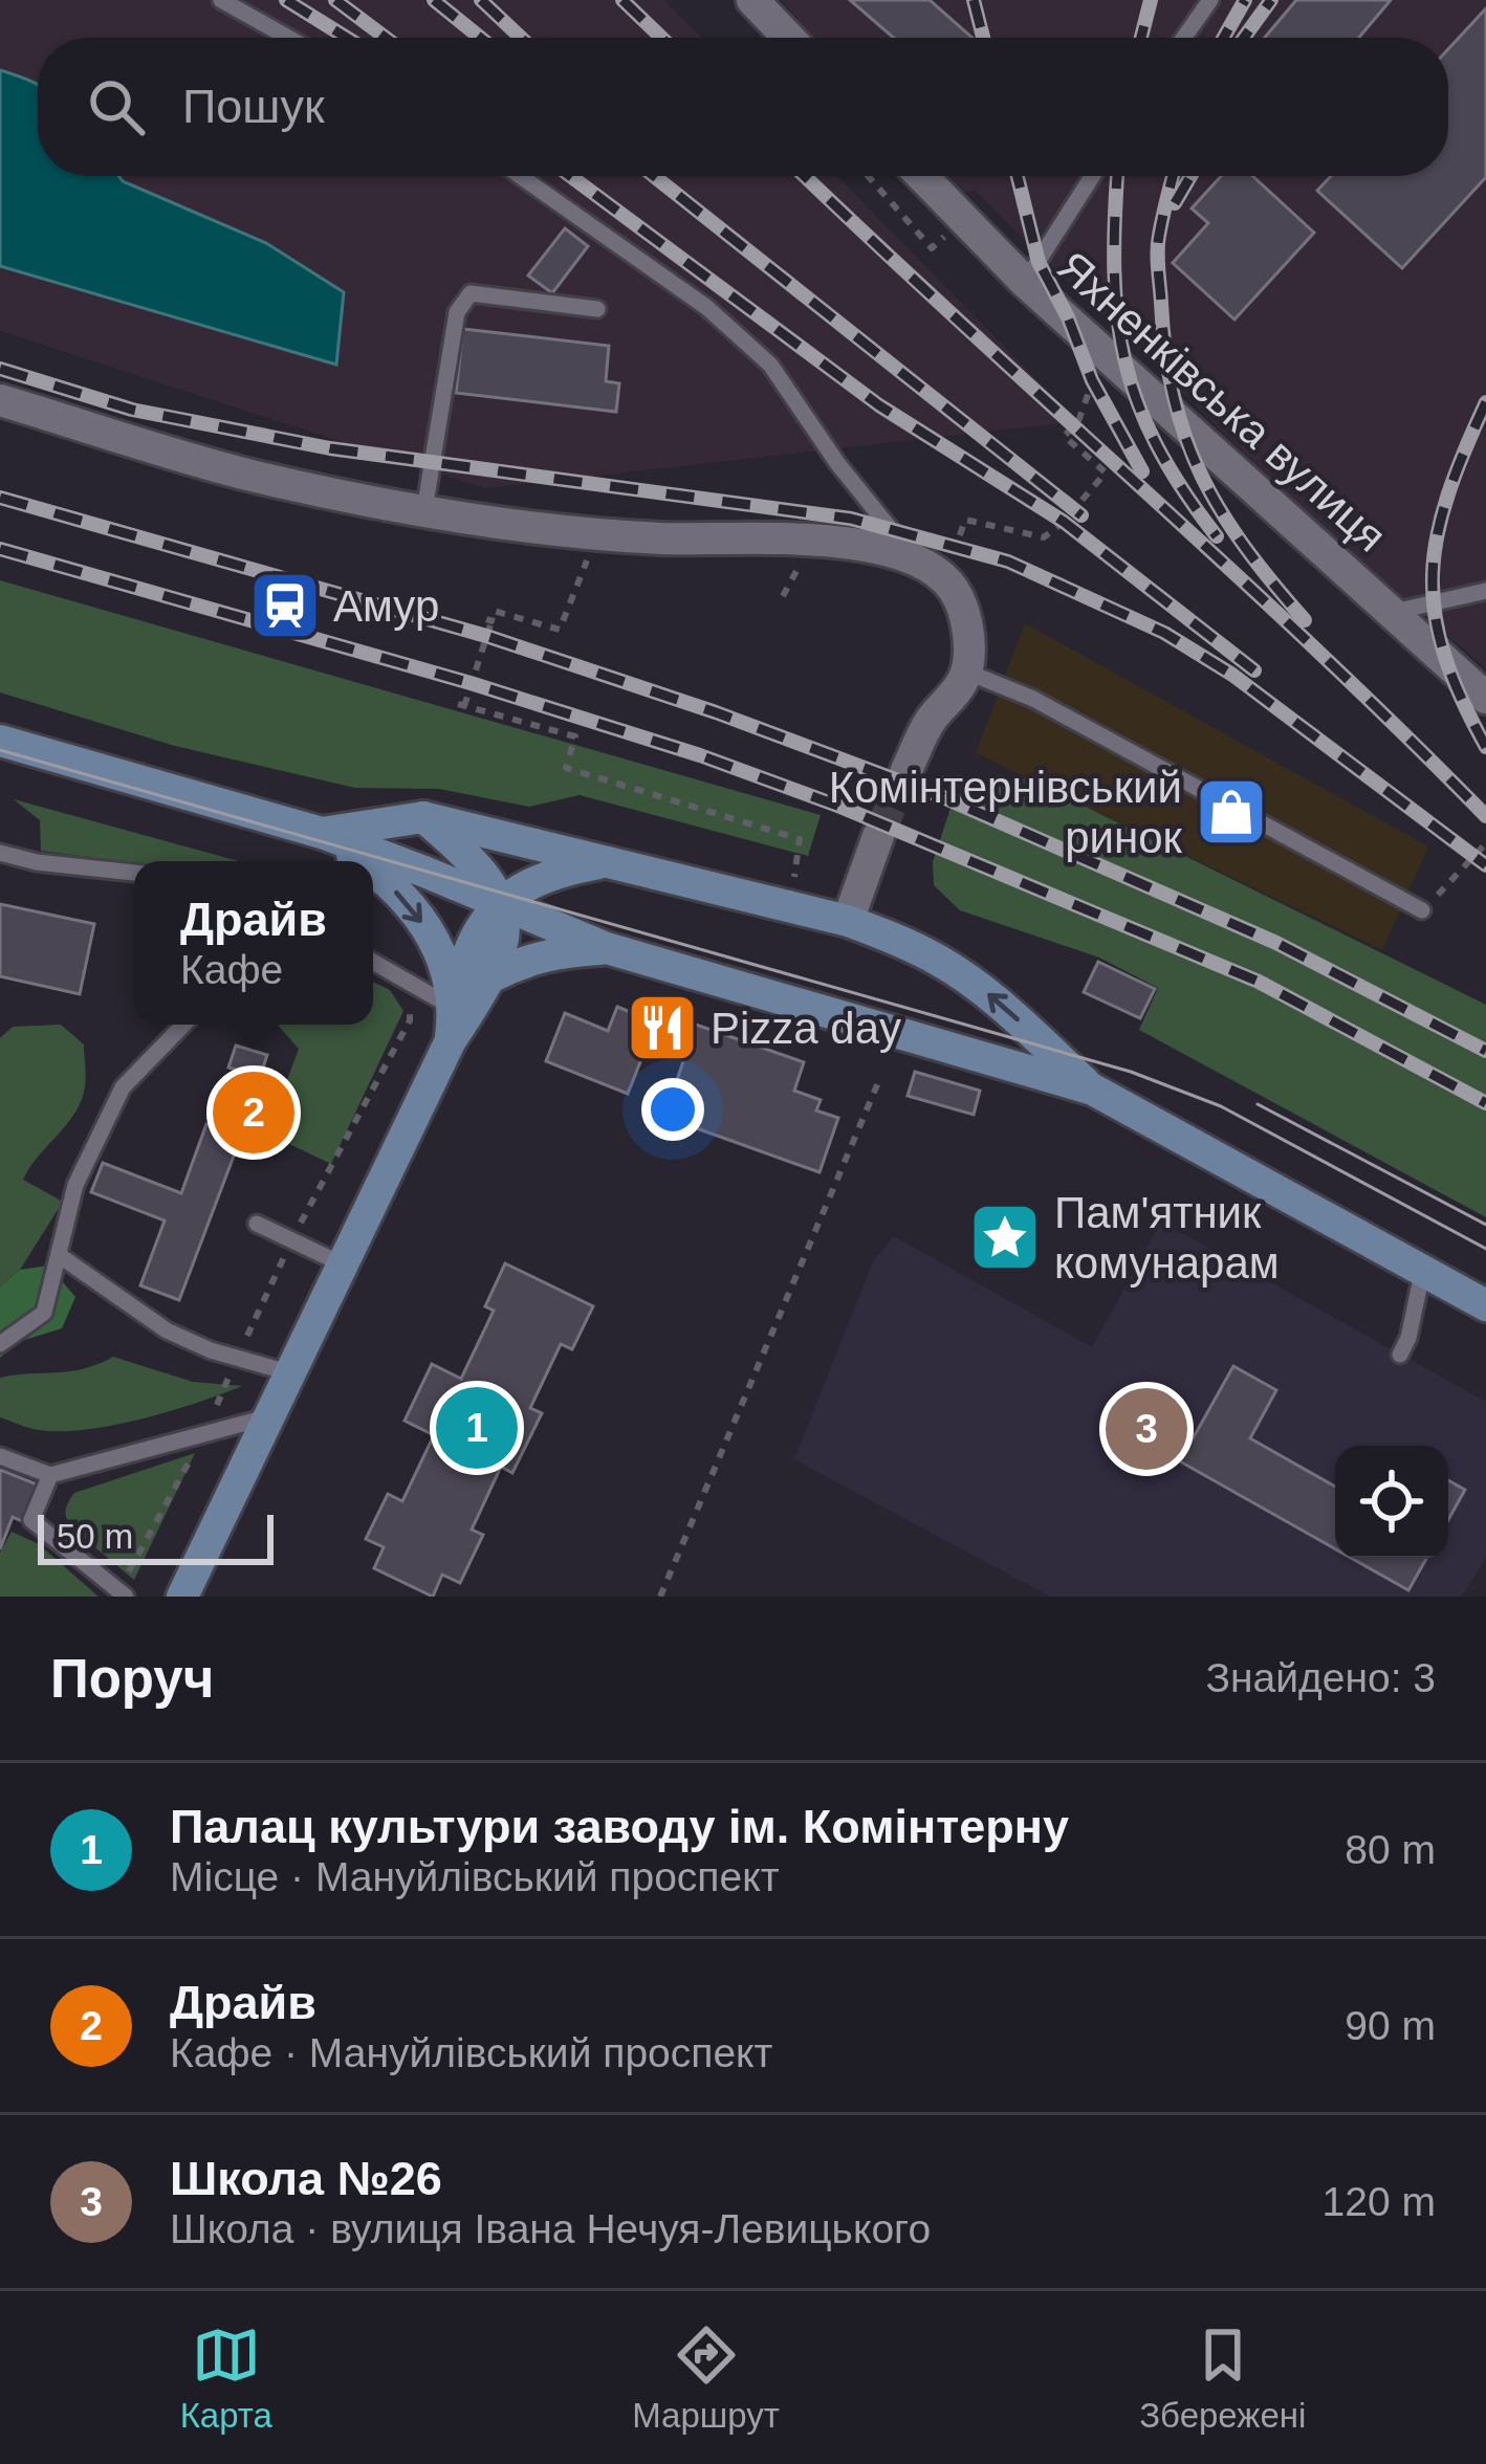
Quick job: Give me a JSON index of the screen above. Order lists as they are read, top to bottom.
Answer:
{
  "streets": {
    "street": ["Яхненківська вулиця"]
  },
  "places": {
    "station": ["Амур"],
    "shop": ["Комінтернівський ринок"],
    "restaurant": ["Pizza day"],
    "place": ["Пам'ятник комунарам"]
  },
  "scale_bar": "50 m",
  "page": {
    "search": "Пошук",
    "popup": ["Драйв", "Кафе"],
    "pins": ["2", "1", "3"],
    "scale": "50 m",
    "heading": ["Поруч", "Знайдено: 3"],
    "list": [
      {
        "mark": "1",
        "name": "Палац культури заводу ім. Комінтерну",
        "note": "Місце · Мануйлівський проспект",
        "value": "80 m"
      },
      {
        "mark": "2",
        "name": "Драйв",
        "note": "Кафе · Мануйлівський проспект",
        "value": "90 m"
      },
      {
        "mark": "3",
        "name": "Школа №26",
        "note": "Школа · вулиця Івана Нечуя-Левицького",
        "value": "120 m"
      }
    ],
    "nav": ["Карта", "Маршрут", "Збережені"]
  }
}
